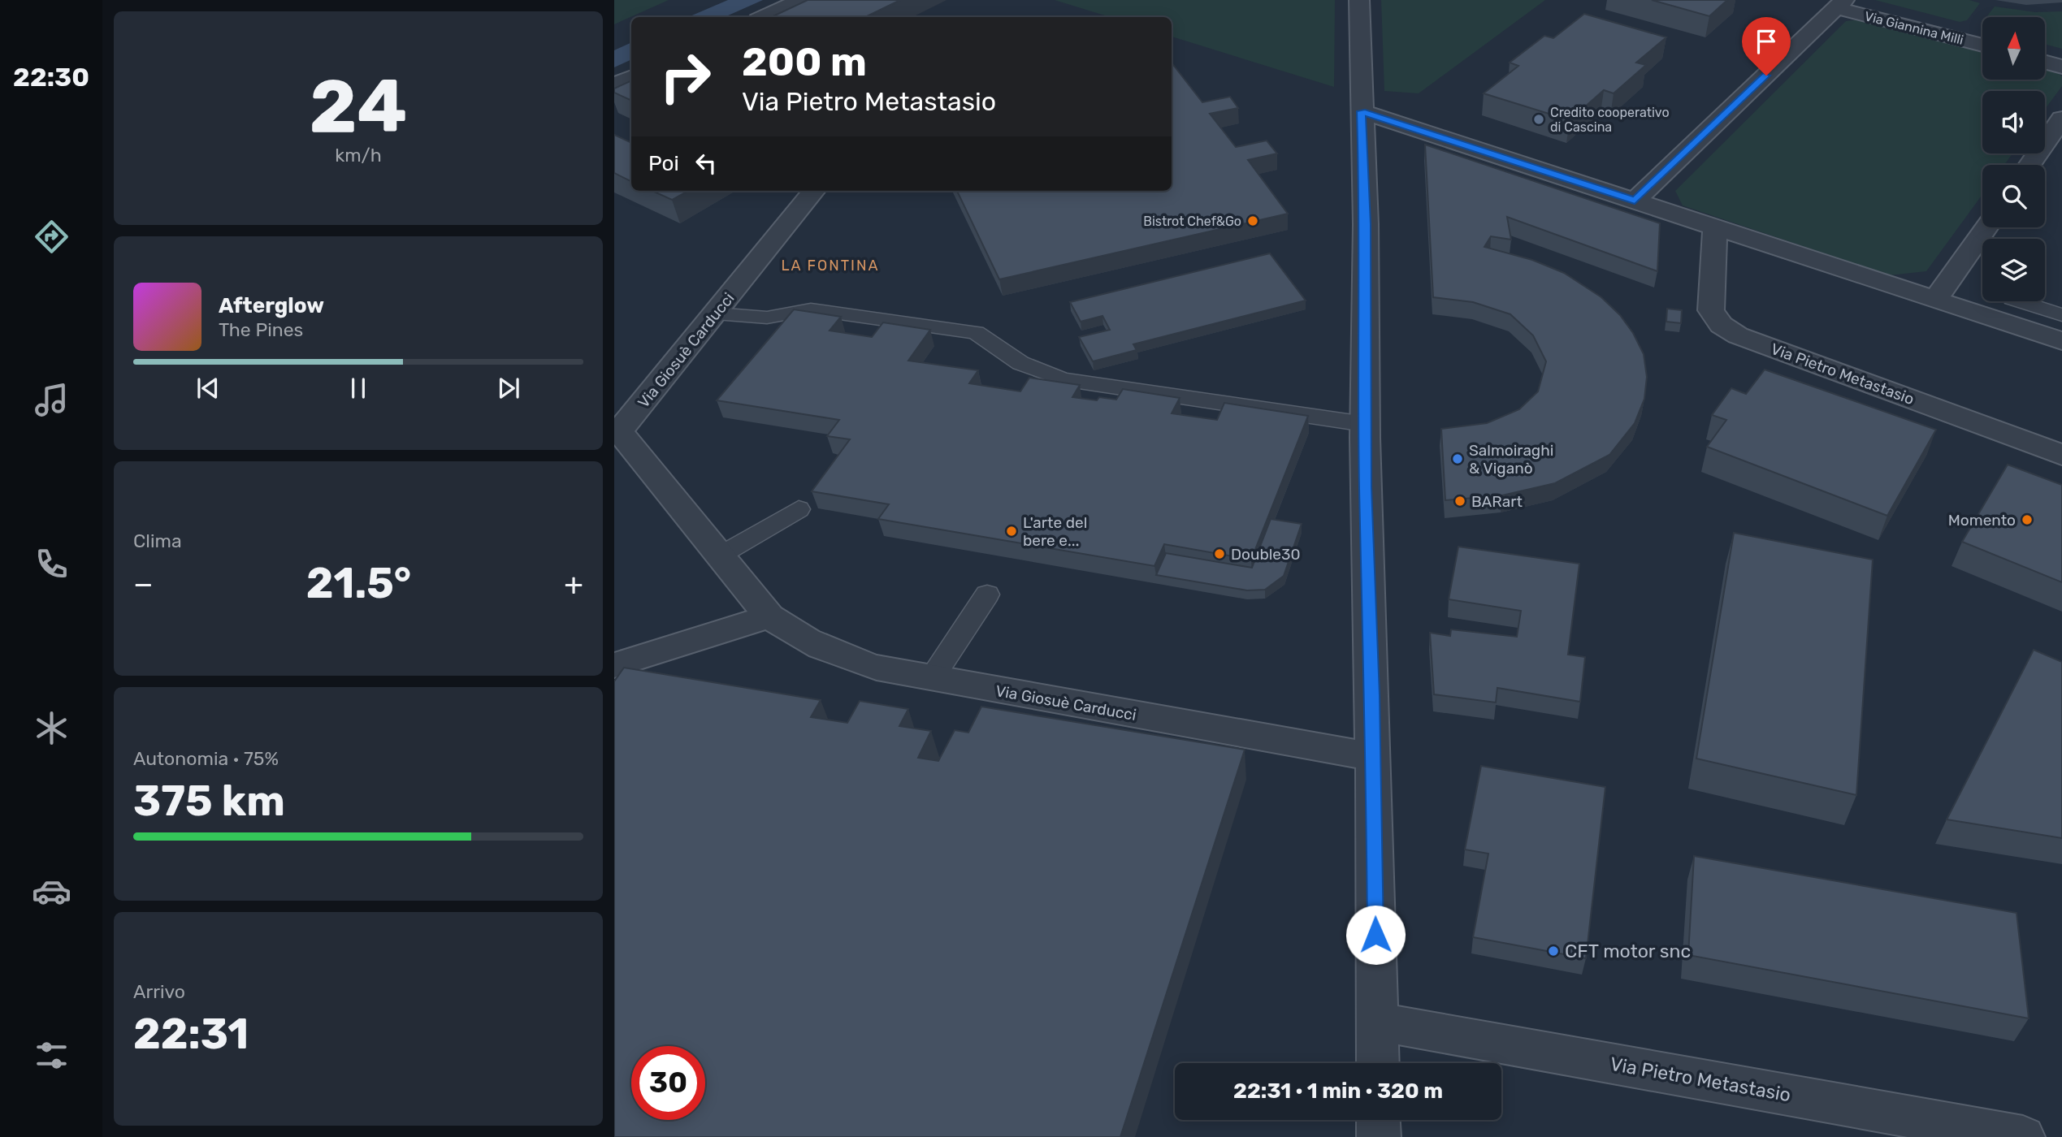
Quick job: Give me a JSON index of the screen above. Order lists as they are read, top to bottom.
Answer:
{
  "streets": {
    "street": ["Via Giannina Milli", "Via Giosuè Carducci", "Via Pietro Metastasio"]
  },
  "districts": ["LA FONTINA"],
  "places": [
    "Credito cooperativo di Cascina",
    "Bistrot Chef&Go",
    "Salmoiraghi & Viganò",
    "BARart",
    "Momento",
    "L'arte del bere e...",
    "Double30",
    "CFT motor snc"
  ],
  "north": "top",
  "page": {
    "tabs": "22:30",
    "tile": [
      ["24", "km/h"],
      "Clima",
      ["Autonomia · 75%", "375 km"],
      ["Arrivo", "22:31"]
    ],
    "turn": ["200 m", "Via Pietro Metastasio"],
    "then": "Poi",
    "song": ["Afterglow", "The Pines"],
    "heat": ["−", "21.5°", "+"],
    "limit": "30",
    "trip": "22:31 · 1 min · 320 m"
  }
}
